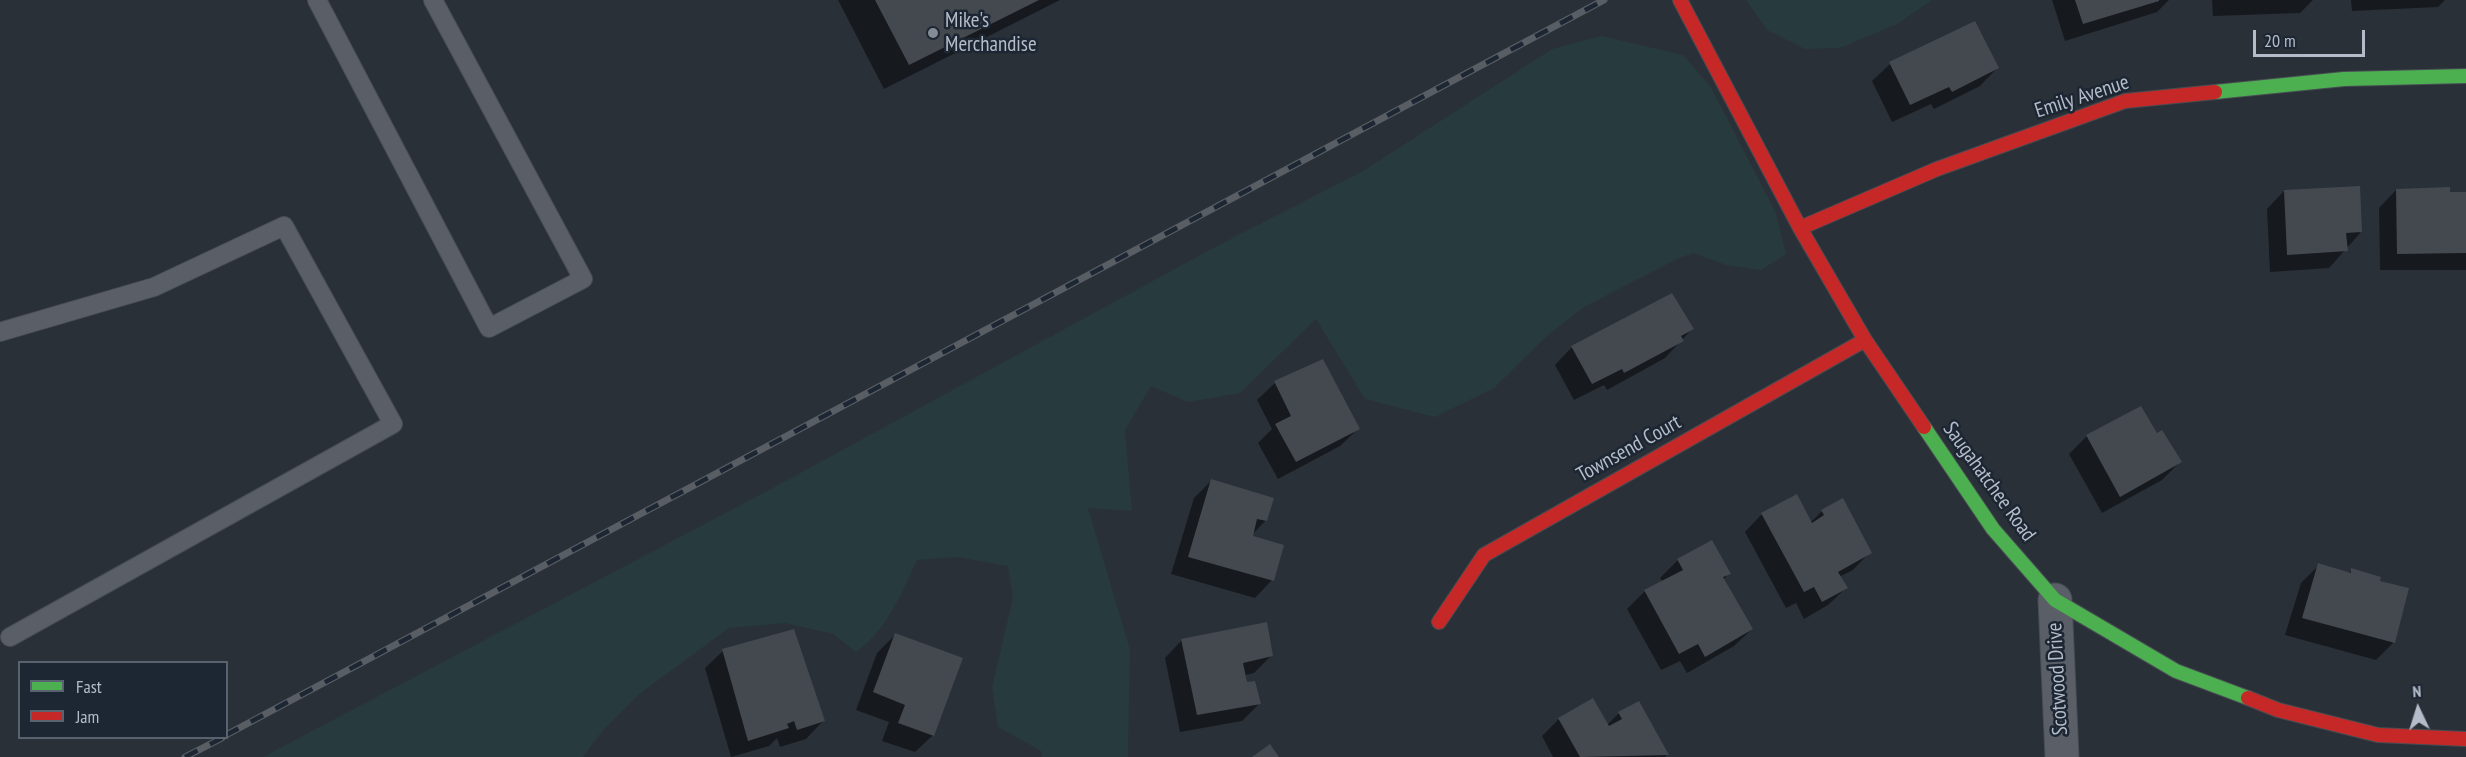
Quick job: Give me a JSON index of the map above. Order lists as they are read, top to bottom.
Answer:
{
  "streets": {
    "street": [
      "Emily Avenue",
      "Townsend Court",
      "Saugahatchee Road",
      "Scotwood Drive"
    ]
  },
  "crossings": [
    ["Emily Avenue", "Saugahatchee Road"],
    ["Townsend Court", "Saugahatchee Road"],
    ["Saugahatchee Road", "Scotwood Drive"]
  ],
  "places": ["Mike's Merchandise"],
  "legend": ["Fast", "Jam"],
  "scale_bar": "20 m",
  "north": "top"
}
